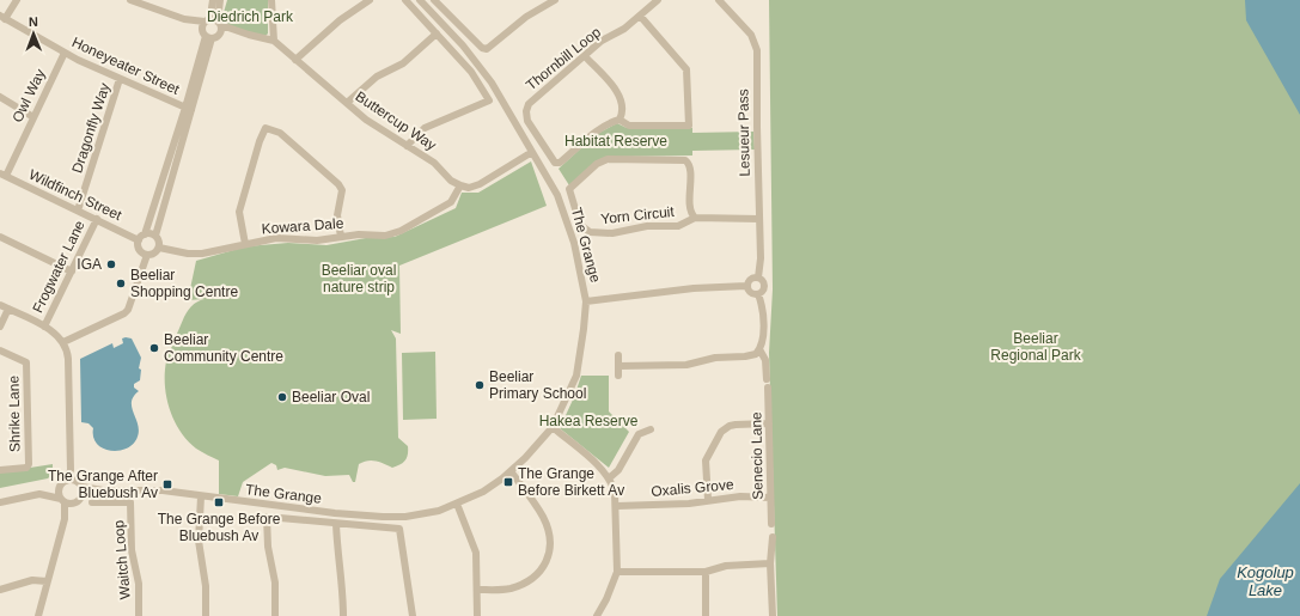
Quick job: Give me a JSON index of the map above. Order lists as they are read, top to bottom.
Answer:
{
  "streets": {
    "street": [
      "Thornbill Loop",
      "Honeyeater Street",
      "Owl Way",
      "Buttercup Way",
      "Dragonfly Way",
      "Lesueur Pass",
      "Wildfinch Street",
      "Yorn Circuit",
      "Kowara Dale",
      "The Grange",
      "Frogwater Lane",
      "Shrike Lane",
      "Senecio Lane",
      "Oxalis Grove",
      "Waitch Loop"
    ]
  },
  "crossings": [
    ["Honeyeater Street", "Owl Way"],
    ["Honeyeater Street", "Dragonfly Way"],
    ["Owl Way", "Wildfinch Street"],
    ["Buttercup Way", "Kowara Dale"],
    ["Dragonfly Way", "Wildfinch Street"],
    ["Lesueur Pass", "Yorn Circuit"],
    ["Wildfinch Street", "Kowara Dale"],
    ["Wildfinch Street", "Frogwater Lane"],
    ["Senecio Lane", "Oxalis Grove"]
  ],
  "water": ["Kogolup Lake"],
  "parks": [
    "Diedrich Park",
    "Habitat Reserve",
    "Beeliar oval nature strip",
    "Beeliar Regional Park",
    "Hakea Reserve"
  ],
  "places": {
    "other": [
      "IGA",
      "Beeliar Shopping Centre",
      "Beeliar Community Centre",
      "Beeliar Primary School",
      "Beeliar Oval"
    ],
    "transit": ["The Grange Before Birkett Av", "The Grange After Bluebush Av", "The Grange Before Bluebush Av"]
  },
  "north": "top"
}
